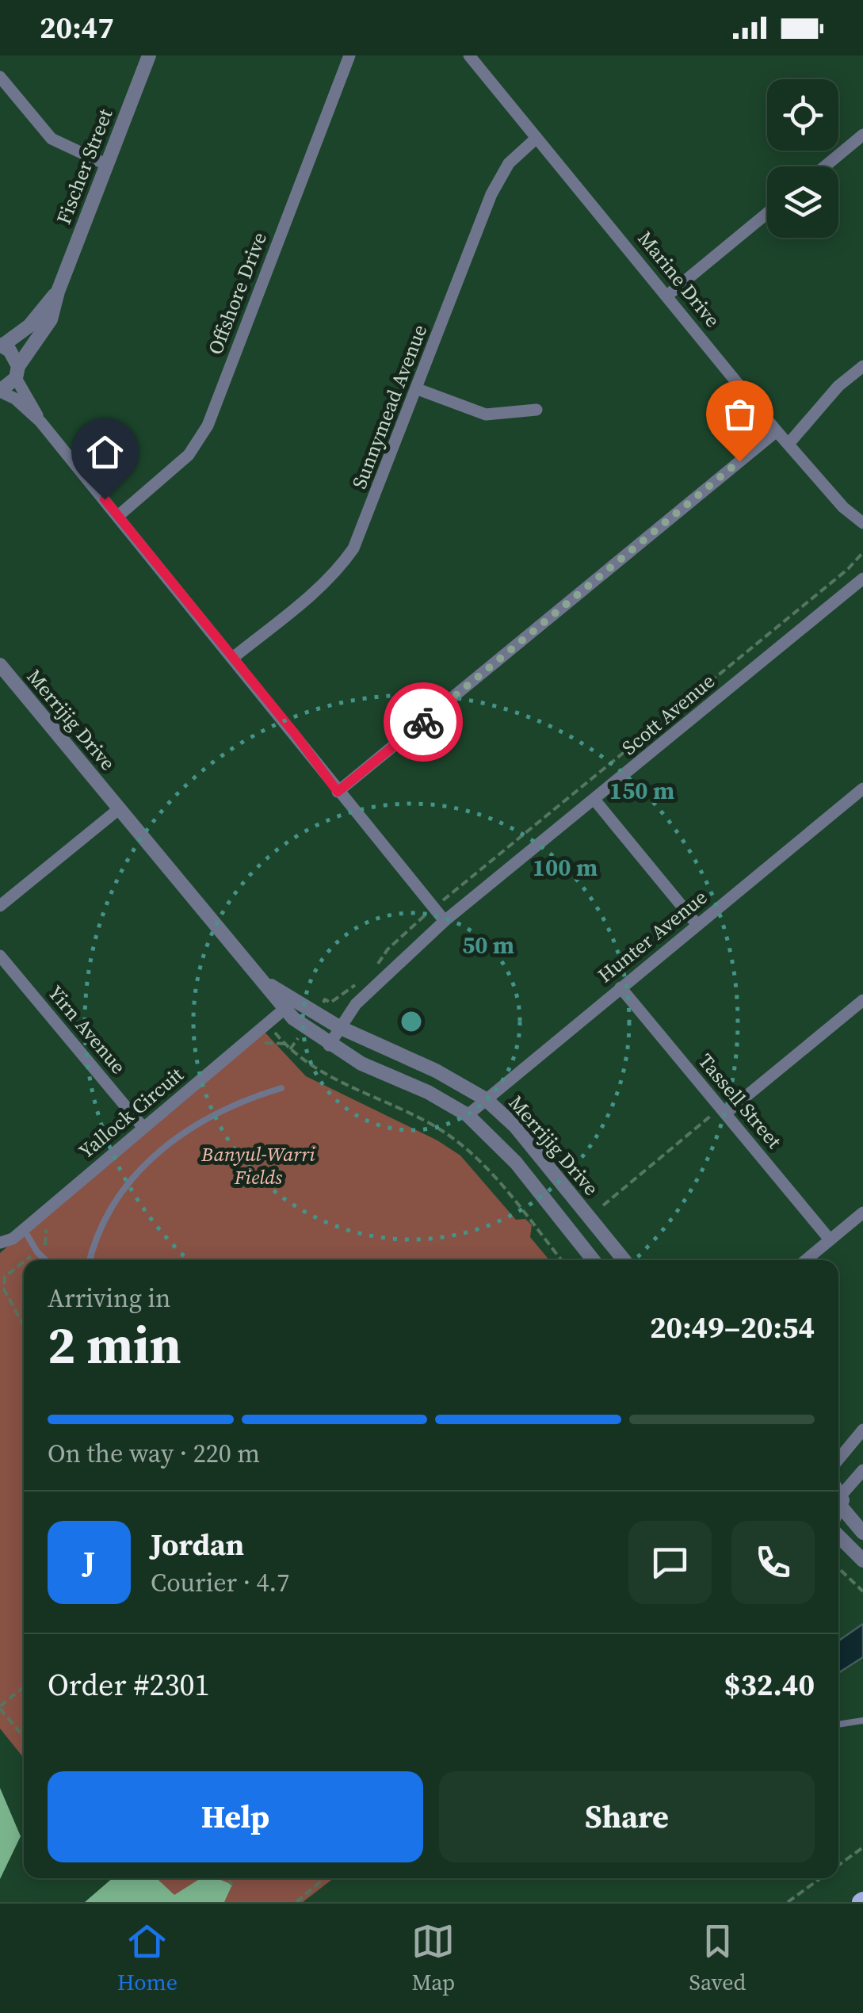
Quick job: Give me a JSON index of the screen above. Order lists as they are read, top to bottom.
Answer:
{
  "streets": {
    "street": [
      "Fischer Street",
      "Marine Drive",
      "Offshore Drive",
      "Sunnymead Avenue",
      "Scott Avenue",
      "Merrijig Drive",
      "Hunter Avenue",
      "Yirn Avenue",
      "Tassell Street",
      "Yallock Circuit"
    ]
  },
  "crossings": [
    ["Marine Drive", "Sunnymead Avenue"],
    ["Scott Avenue", "Merrijig Drive"],
    ["Merrijig Drive", "Hunter Avenue"],
    ["Merrijig Drive", "Yallock Circuit"],
    ["Hunter Avenue", "Tassell Street"],
    ["Yirn Avenue", "Yallock Circuit"]
  ],
  "parks": ["Banyul-Warri Fields"],
  "page": {
    "status": "20:47",
    "heading": ["2 min", "Arriving in", "20:49–20:54"],
    "panel": [
      "Jordan",
      "Courier · 4.7",
      "Order #2301",
      "$32.40"
    ],
    "bar": "On the way · 220 m",
    "round": "J",
    "buttons": ["Help", "Share"],
    "tabs": ["Home", "Map", "Saved"]
  },
  "rings": ["150 m", "100 m", "50 m"]
}
